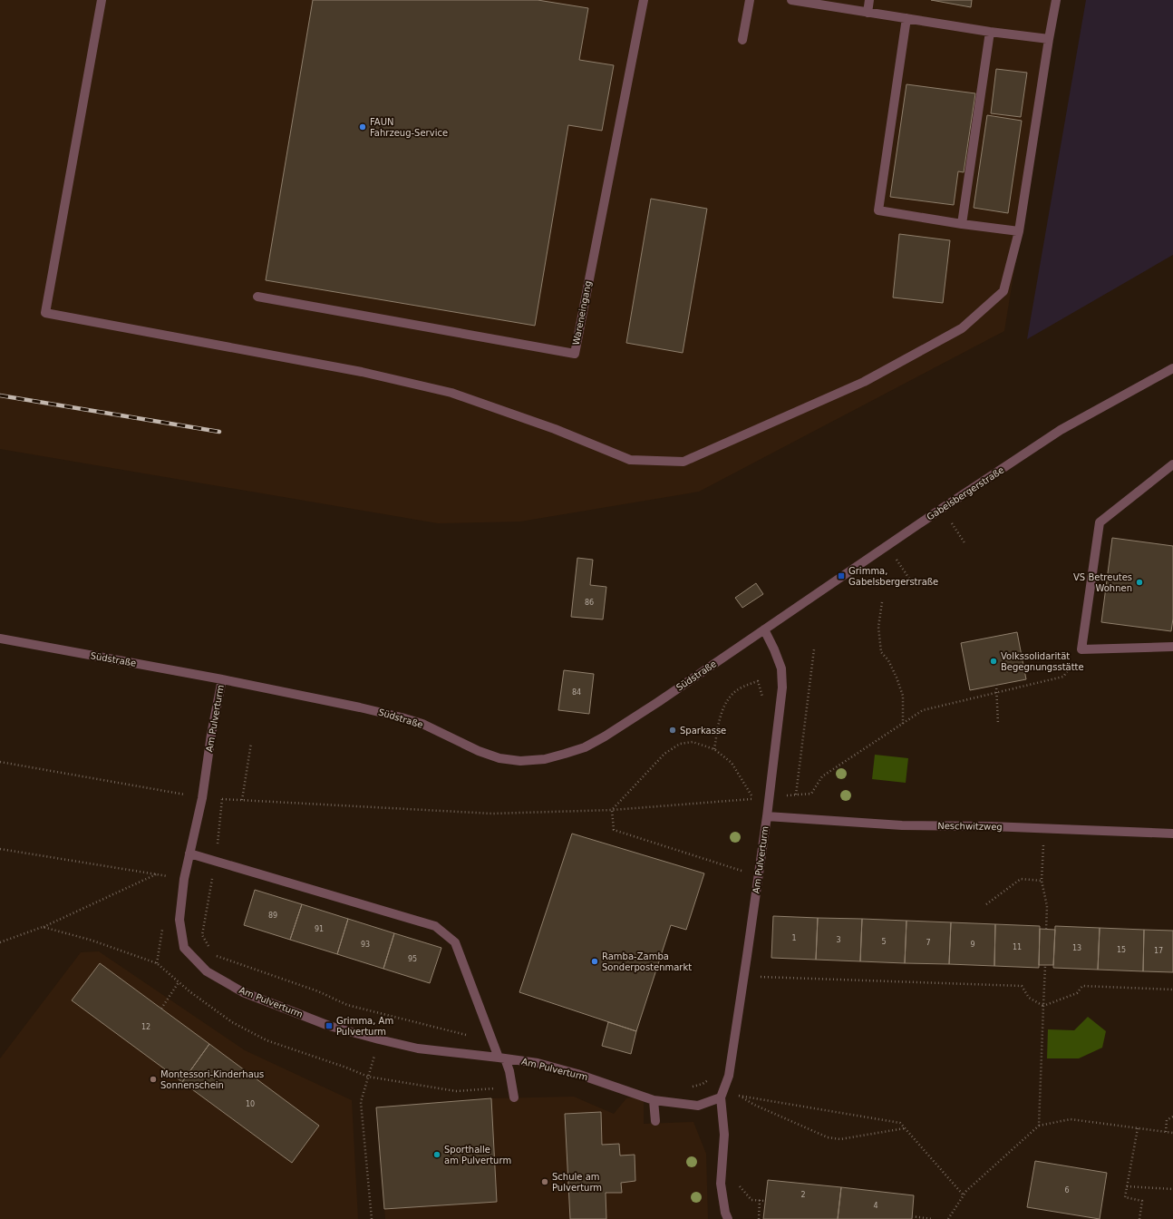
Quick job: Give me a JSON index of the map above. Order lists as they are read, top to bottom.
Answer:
{
  "streets": {
    "street": [
      "Wareneingang",
      "Gabelsbergerstraße",
      "Südstraße",
      "Am Pulverturm",
      "Neschwitzweg"
    ]
  },
  "crossings": [
    ["Gabelsbergerstraße", "Südstraße"],
    ["Gabelsbergerstraße", "Am Pulverturm"],
    ["Südstraße", "Am Pulverturm"],
    ["Am Pulverturm", "Neschwitzweg"]
  ],
  "places": {
    "other": [
      "FAUN Fahrzeug-Service",
      "VS Betreutes Wohnen",
      "Volkssolidarität Begegnungsstätte",
      "Sparkasse",
      "Ramba-Zamba Sonderpostenmarkt",
      "Montessori-Kinderhaus Sonnenschein",
      "Sporthalle am Pulverturm",
      "Schule am Pulverturm"
    ],
    "transit": ["Grimma, Gabelsbergerstraße", "Grimma, Am Pulverturm"]
  },
  "house_numbers": [
    "86",
    "84",
    "89",
    "91",
    "1",
    "3",
    "5",
    "7",
    "93",
    "9",
    "11",
    "13",
    "15",
    "17",
    "95",
    "12",
    "10",
    "6",
    "2",
    "4"
  ]
}
